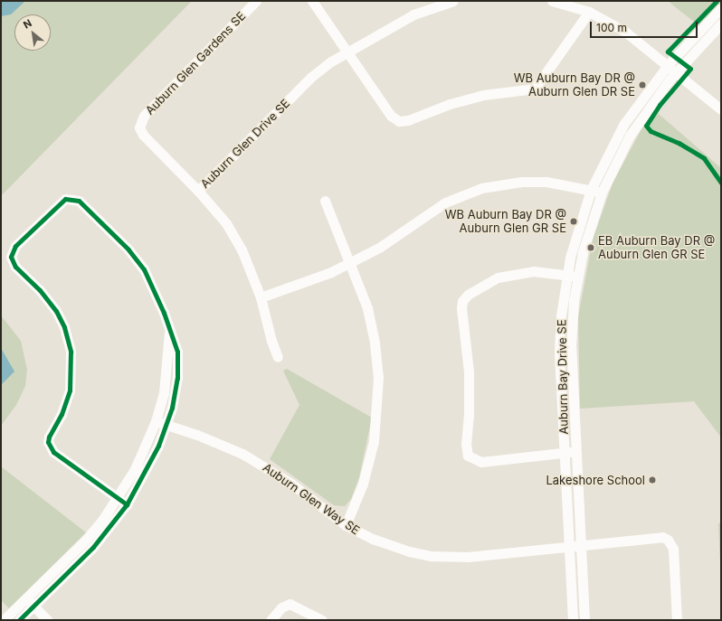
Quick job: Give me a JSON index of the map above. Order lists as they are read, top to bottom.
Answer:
{
  "streets": {
    "street": [
      "Auburn Glen Gardens SE",
      "Auburn Glen Drive SE",
      "Auburn Bay Drive SE",
      "Auburn Glen Way SE"
    ]
  },
  "crossings": [
    ["Auburn Glen Gardens SE", "Auburn Glen Drive SE"],
    ["Auburn Bay Drive SE", "Auburn Glen Way SE"]
  ],
  "places": [
    "WB Auburn Bay DR @ Auburn Glen DR SE",
    "WB Auburn Bay DR @ Auburn Glen GR SE",
    "EB Auburn Bay DR @ Auburn Glen GR SE",
    "Lakeshore School"
  ],
  "scale_bar": "100 m",
  "north": "top left"
}
